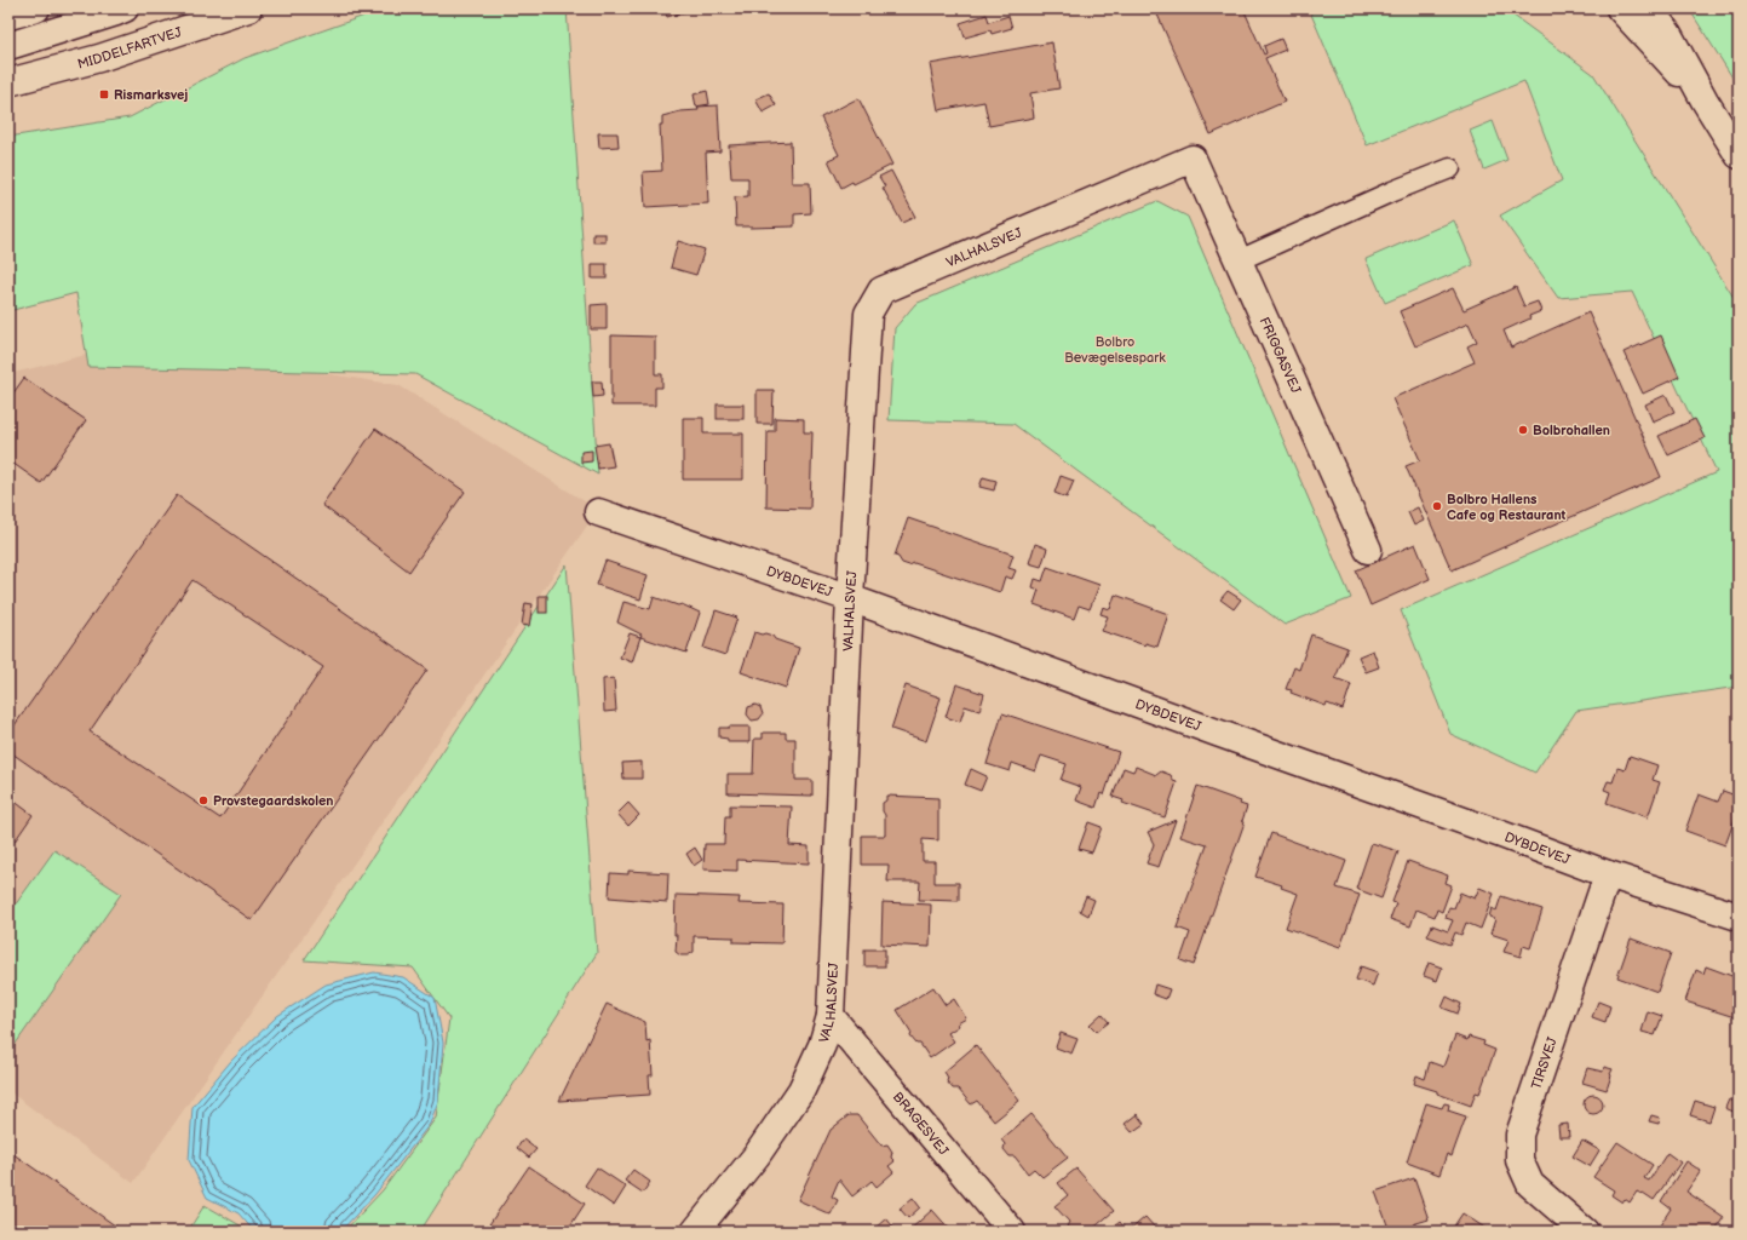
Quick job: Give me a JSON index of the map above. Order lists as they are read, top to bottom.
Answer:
{
  "streets": {
    "street": [
      "MIDDELFARTVEJ",
      "VALHALSVEJ",
      "FRIGGASVEJ",
      "DYBDEVEJ",
      "TIRSVEJ",
      "BRAGESVEJ"
    ]
  },
  "crossings": [
    ["VALHALSVEJ", "FRIGGASVEJ"],
    ["VALHALSVEJ", "DYBDEVEJ"],
    ["VALHALSVEJ", "BRAGESVEJ"],
    ["DYBDEVEJ", "TIRSVEJ"]
  ],
  "parks": ["Bolbro Bevægelsespark"],
  "places": {
    "transit": ["Rismarksvej"],
    "other": ["Bolbrohallen", "Bolbro Hallens Cafe og Restaurant", "Provstegaardskolen"]
  }
}
